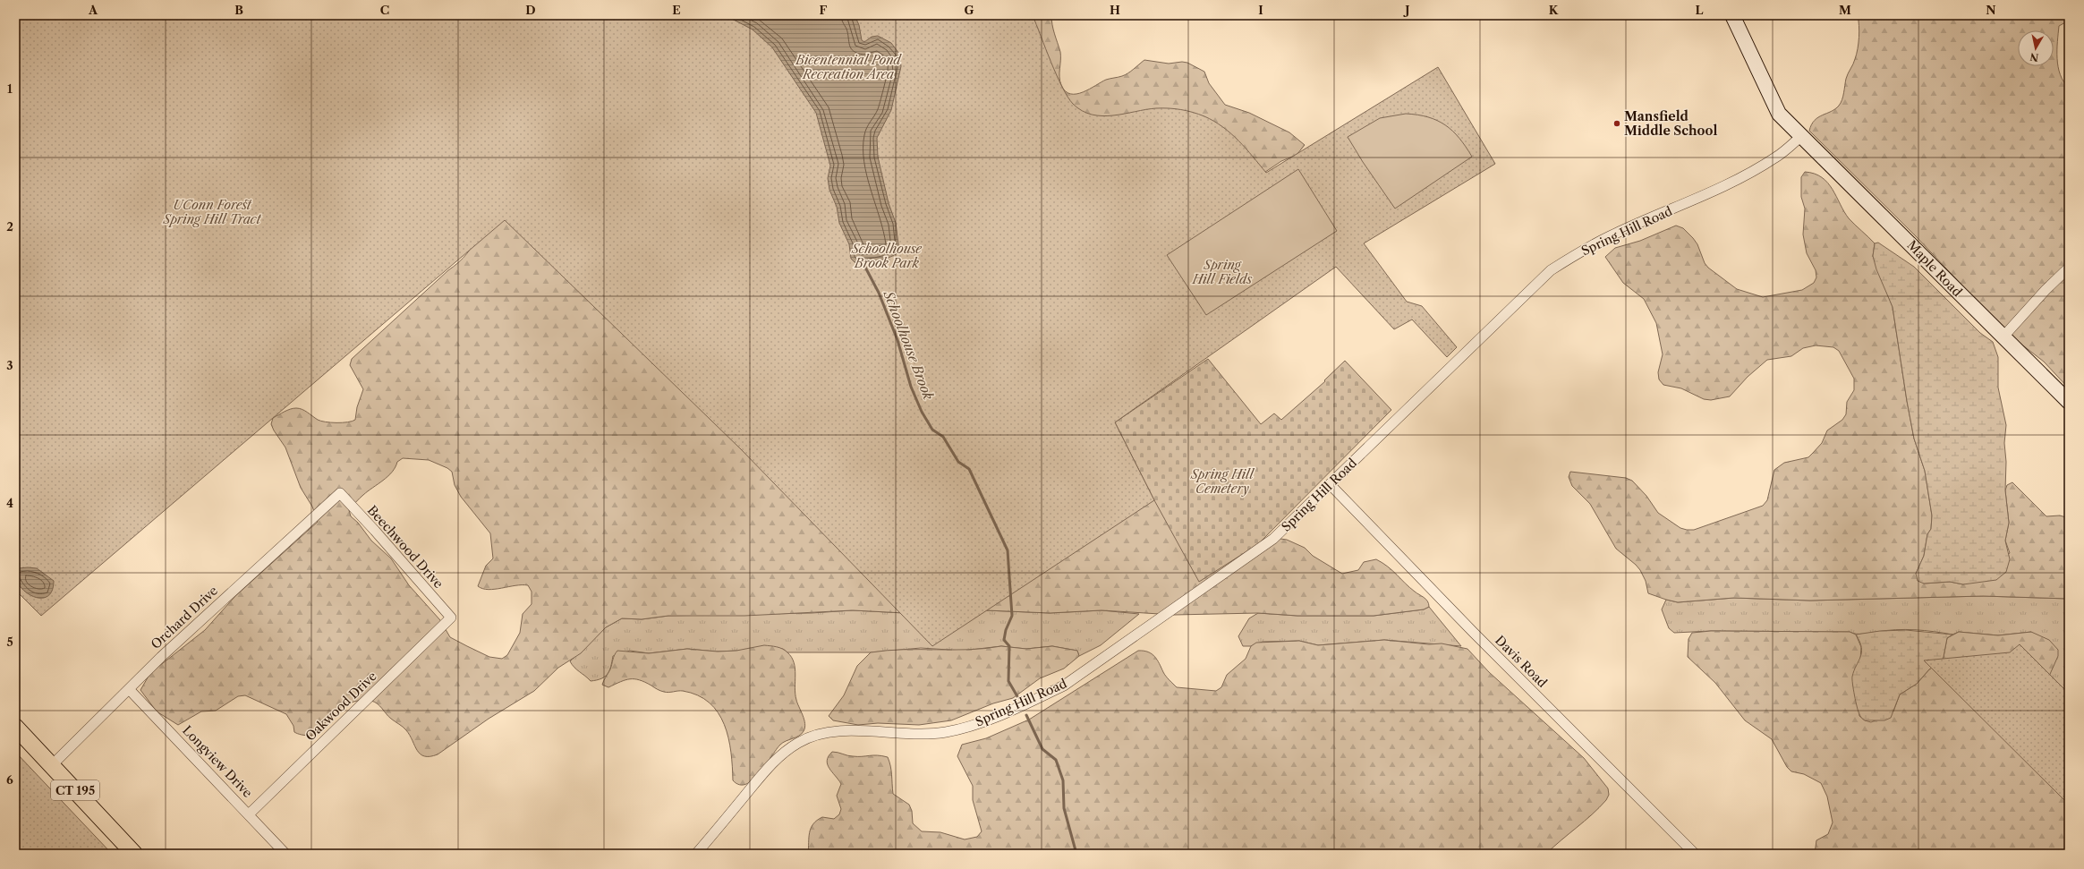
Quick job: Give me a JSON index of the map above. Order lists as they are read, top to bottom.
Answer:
{
  "streets": {
    "main road": ["CT 195"],
    "street": [
      "Spring Hill Road",
      "Maple Road",
      "Beechwood Drive",
      "Orchard Drive",
      "Davis Road",
      "Oakwood Drive",
      "Longview Drive"
    ]
  },
  "crossings": [
    ["Spring Hill Road", "Maple Road"],
    ["Spring Hill Road", "Davis Road"],
    ["Beechwood Drive", "Orchard Drive"],
    ["Beechwood Drive", "Oakwood Drive"],
    ["Orchard Drive", "Longview Drive"],
    ["Orchard Drive", "CT 195"],
    ["Oakwood Drive", "Longview Drive"]
  ],
  "water": ["Schoolhouse Brook"],
  "parks": [
    "Bicentennial Pond Recreation Area",
    "UConn Forest Spring Hill Tract",
    "Schoolhouse Brook Park",
    "Spring Hill Fields",
    "Spring Hill Cemetery"
  ],
  "places": ["Mansfield Middle School"],
  "north": "bottom",
  "grid": {
    "columns": [
      "A",
      "B",
      "C",
      "D",
      "E",
      "F",
      "G",
      "H",
      "I",
      "J",
      "K",
      "L",
      "M",
      "N"
    ],
    "rows": [
      "1",
      "2",
      "3",
      "4",
      "5",
      "6"
    ]
  }
}
